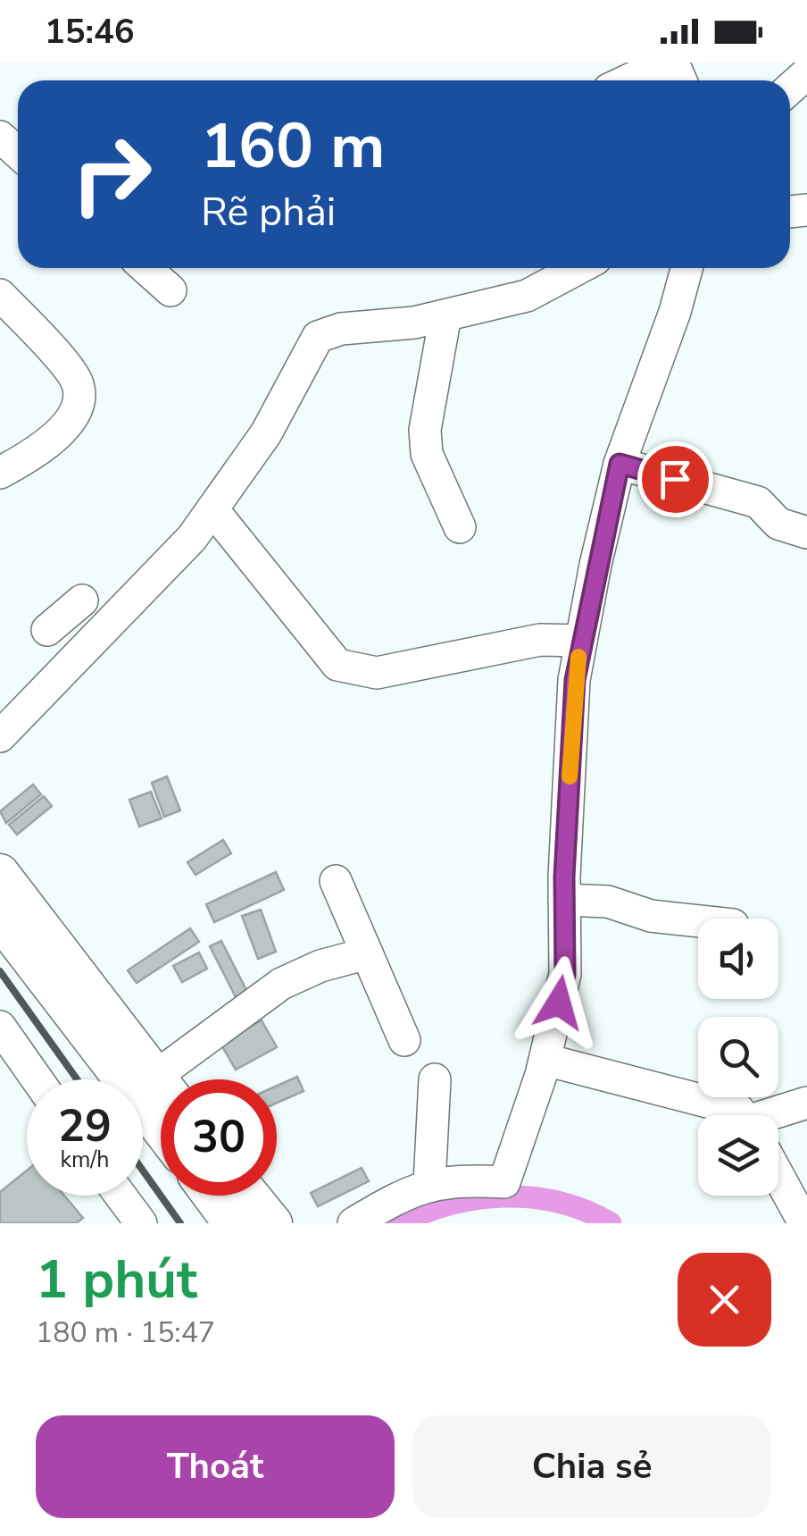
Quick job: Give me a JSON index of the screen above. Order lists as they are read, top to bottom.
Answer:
{
  "page": {
    "status": "15:46",
    "turn": ["160 m", "Rẽ phải"],
    "speed": "29 km/h",
    "limit": "30",
    "heading": ["1 phút", "180 m · 15:47"],
    "buttons": ["Thoát", "Chia sẻ"]
  }
}
